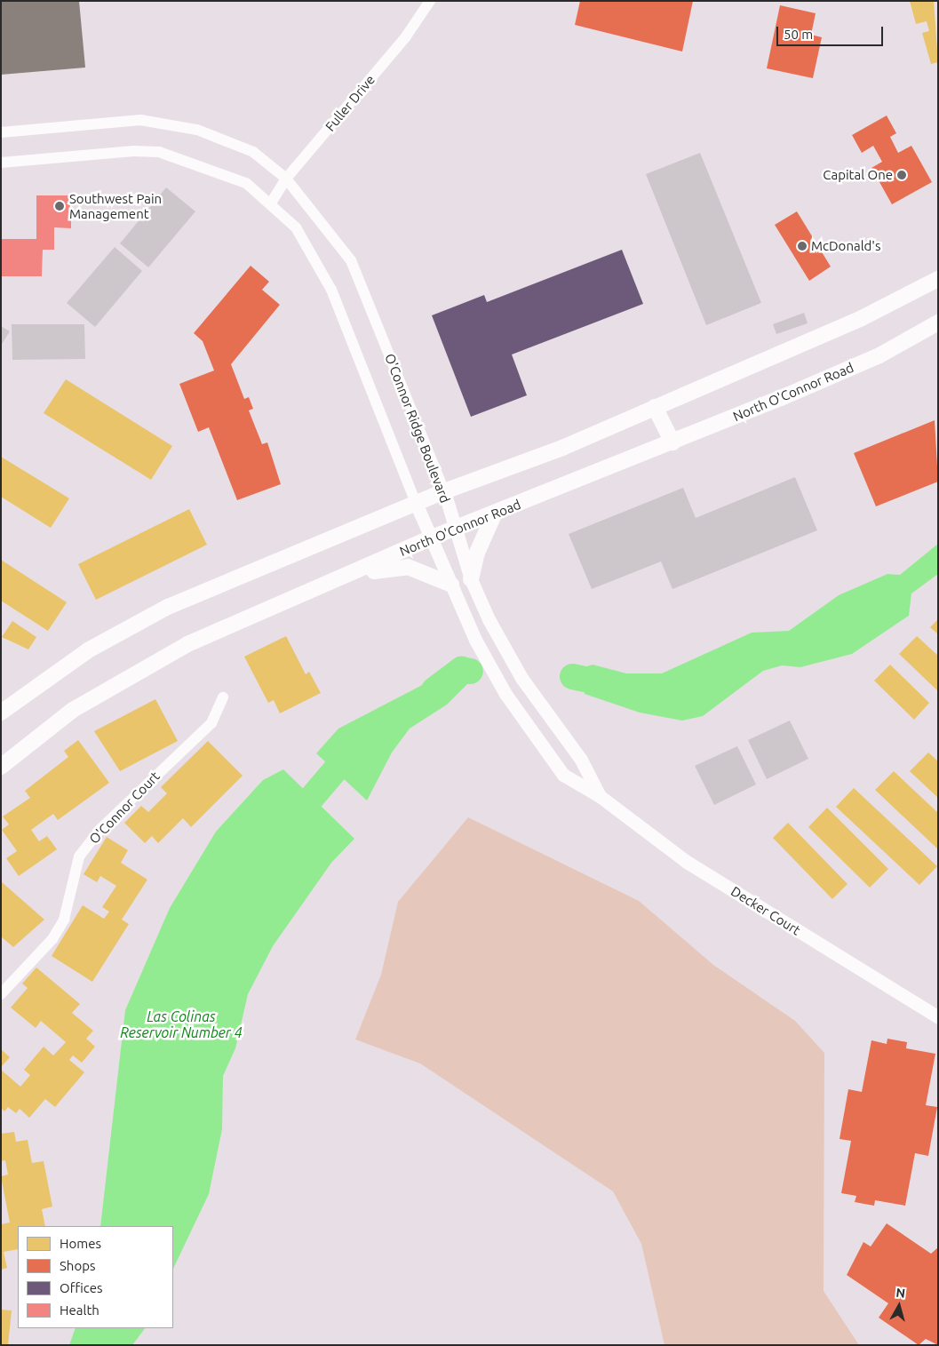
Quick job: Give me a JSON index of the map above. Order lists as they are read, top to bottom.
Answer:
{
  "streets": {
    "main road": ["North O'Connor Road"],
    "street": [
      "Fuller Drive",
      "O'Connor Ridge Boulevard",
      "O'Connor Court",
      "Decker Court"
    ]
  },
  "crossings": [
    ["Fuller Drive", "O'Connor Ridge Boulevard"],
    ["North O'Connor Road", "O'Connor Ridge Boulevard"],
    ["O'Connor Ridge Boulevard", "Decker Court"]
  ],
  "water": ["Las Colinas Reservoir Number 4"],
  "places": ["Capital One", "Southwest Pain Management", "McDonald's"],
  "legend": [
    "Homes",
    "Shops",
    "Offices",
    "Health"
  ],
  "scale_bar": "50 m",
  "north": "top"
}
